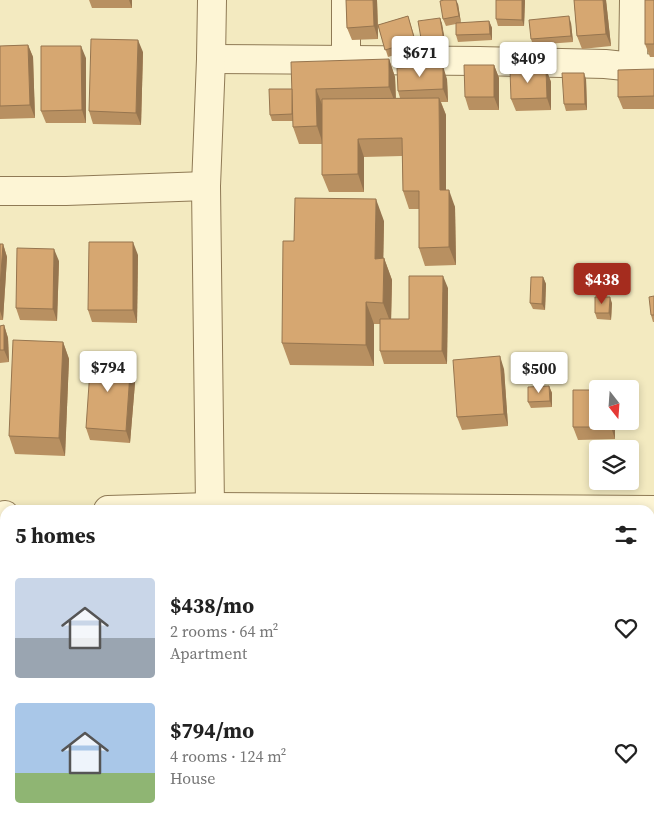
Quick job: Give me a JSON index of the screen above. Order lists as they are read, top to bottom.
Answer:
{
  "north": "bottom",
  "page": {
    "price": [
      "$671",
      "$409",
      "$438",
      "$794",
      "$500"
    ],
    "heading": "5 homes",
    "list": [
      {
        "name": "$438/mo",
        "note": "2 rooms · 64 m² · Apartment"
      },
      {
        "name": "$794/mo",
        "note": "4 rooms · 124 m² · House"
      }
    ]
  }
}
